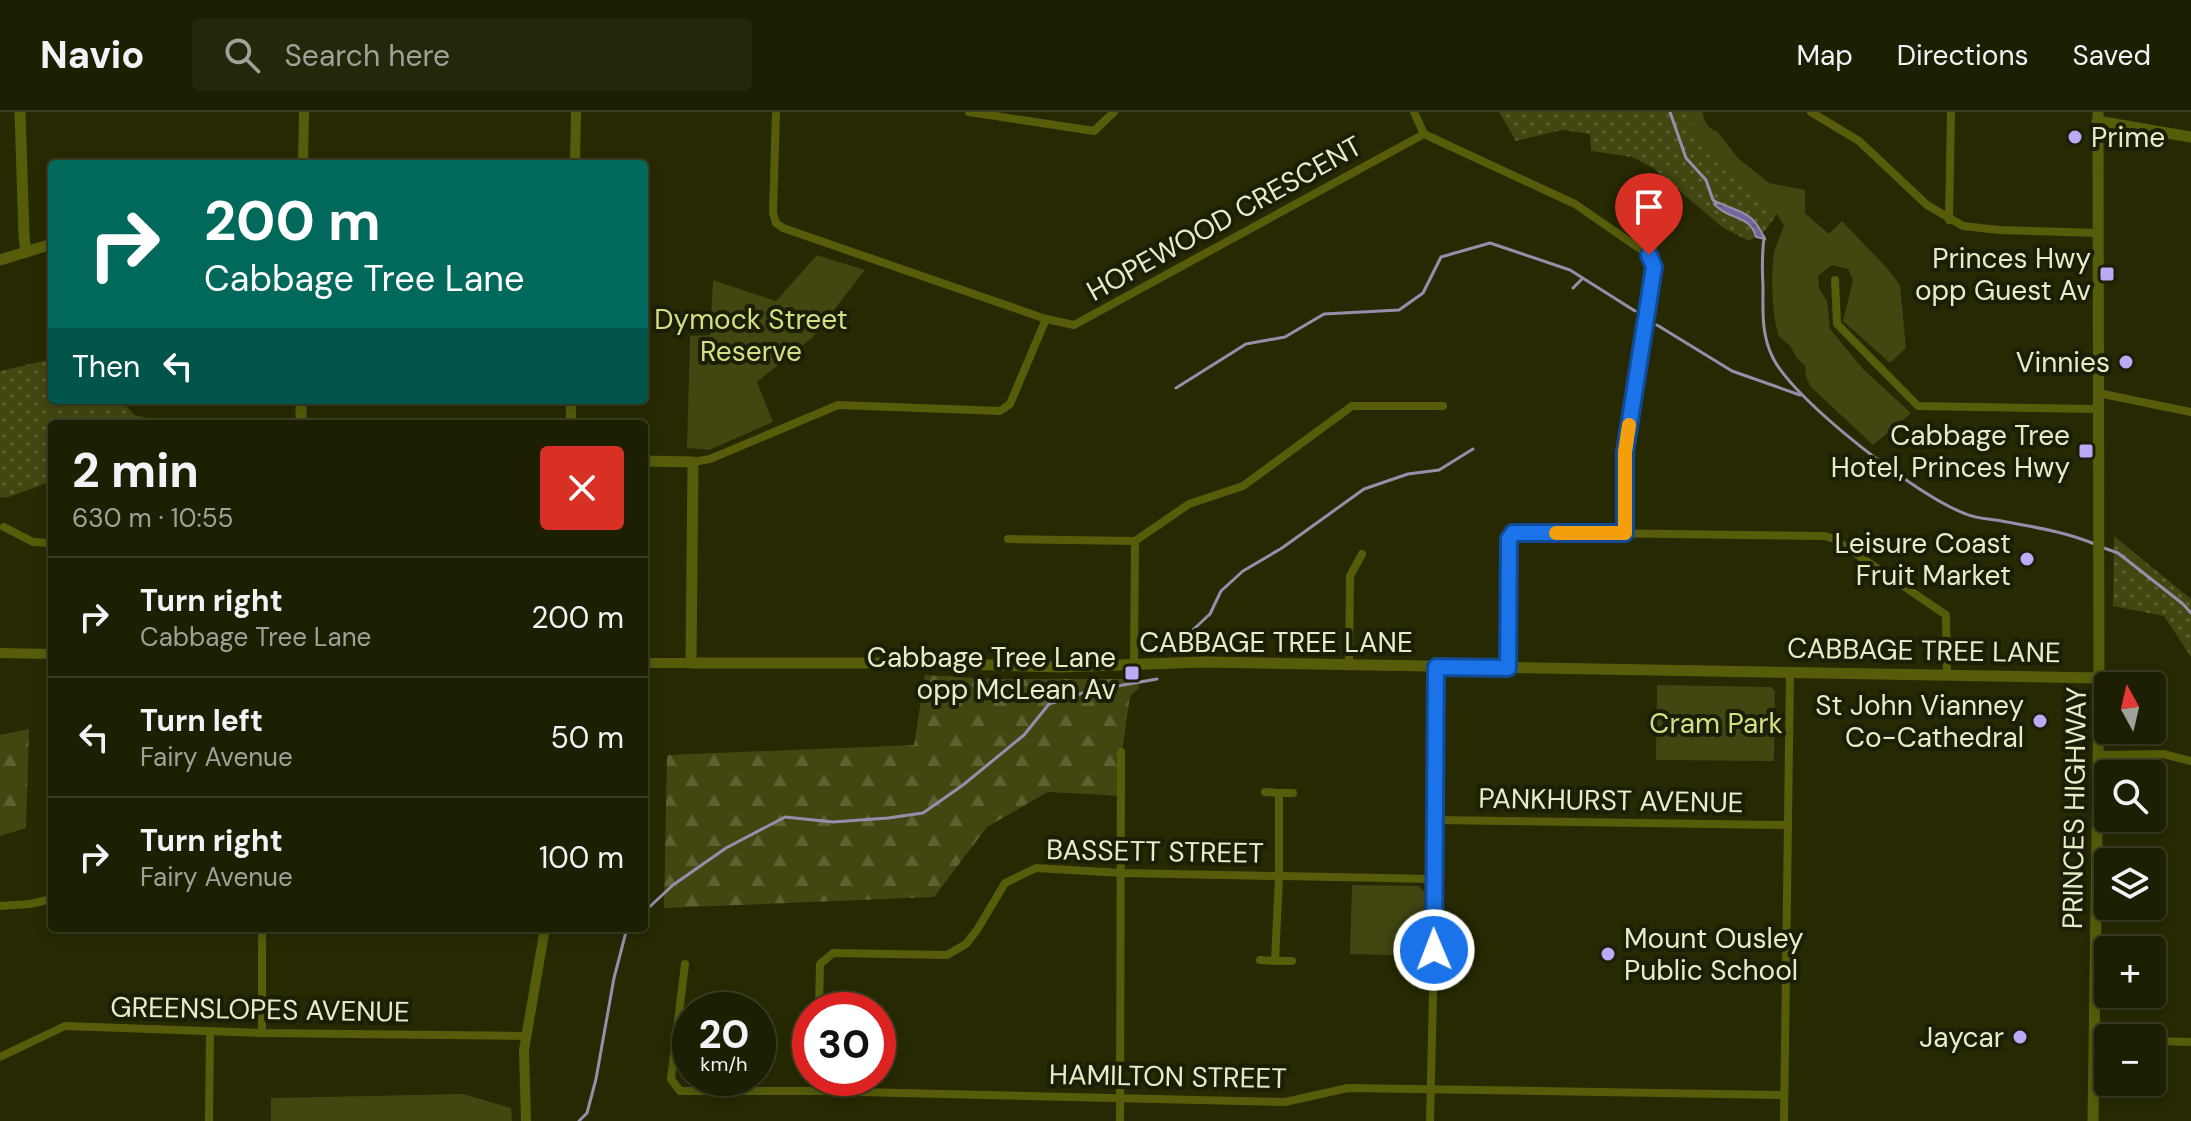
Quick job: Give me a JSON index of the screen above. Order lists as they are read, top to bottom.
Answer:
{
  "streets": {
    "main road": ["CABBAGE TREE LANE", "PRINCES HIGHWAY"],
    "street": [
      "HOPEWOOD CRESCENT",
      "PANKHURST AVENUE",
      "BASSETT STREET",
      "GREENSLOPES AVENUE",
      "HAMILTON STREET"
    ]
  },
  "parks": ["Dymock Street Reserve", "Cram Park"],
  "places": {
    "other": [
      "Prime",
      "Vinnies",
      "Leisure Coast Fruit Market",
      "St John Vianney Co-Cathedral",
      "Mount Ousley Public School",
      "Jaycar"
    ],
    "transit": ["Princes Hwy opp Guest Av", "Cabbage Tree Hotel, Princes Hwy", "Cabbage Tree Lane opp McLean Av"]
  },
  "north": "top",
  "page": {
    "header": "Navio",
    "search": "Search here",
    "nav": ["Map", "Directions", "Saved"],
    "turn": ["200 m", "Cabbage Tree Lane"],
    "then": "Then",
    "heading": ["2 min", "630 m · 10:55"],
    "list": [
      {
        "name": "Turn right",
        "note": "Cabbage Tree Lane",
        "value": "200 m"
      },
      {
        "name": "Turn left",
        "note": "Fairy Avenue",
        "value": "50 m"
      },
      {
        "name": "Turn right",
        "note": "Fairy Avenue",
        "value": "100 m"
      }
    ],
    "map_buttons": ["+", "−"],
    "speed": "20 km/h",
    "limit": "30"
  }
}
